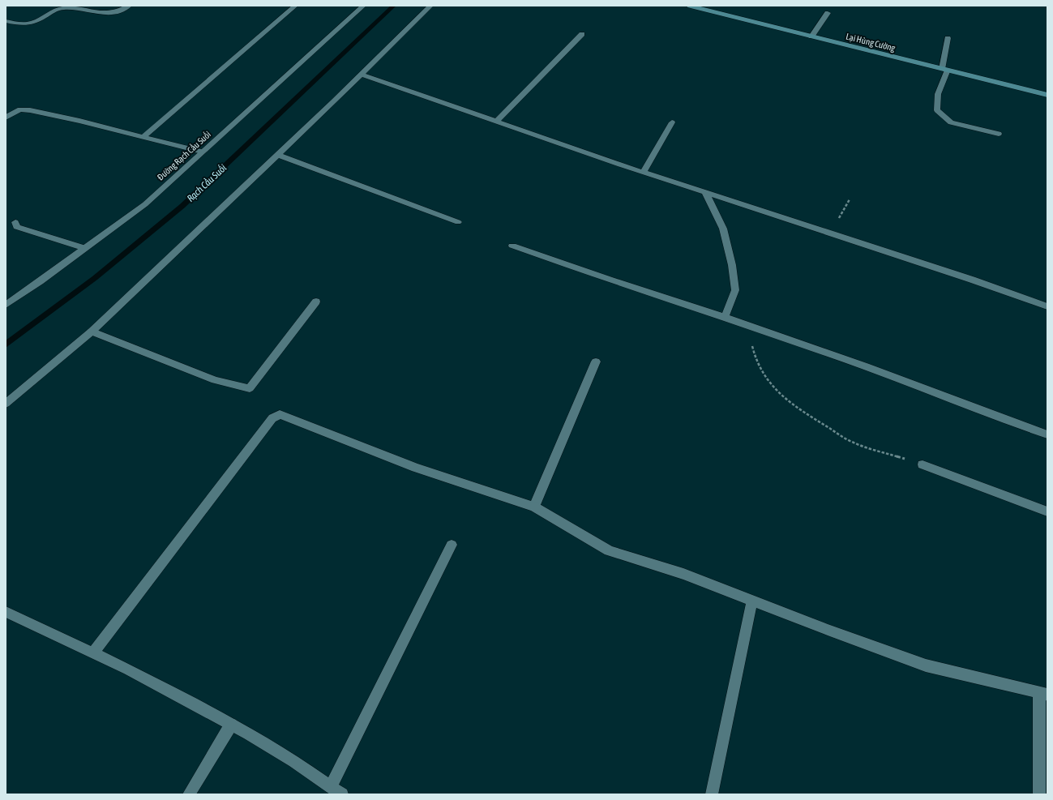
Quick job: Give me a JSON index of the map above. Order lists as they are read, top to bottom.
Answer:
{
  "streets": {
    "street": ["Lại Hùng Cường", "Đường Rạch Cầu Suối"]
  },
  "water": ["Rạch Cầu Suối"]
}
